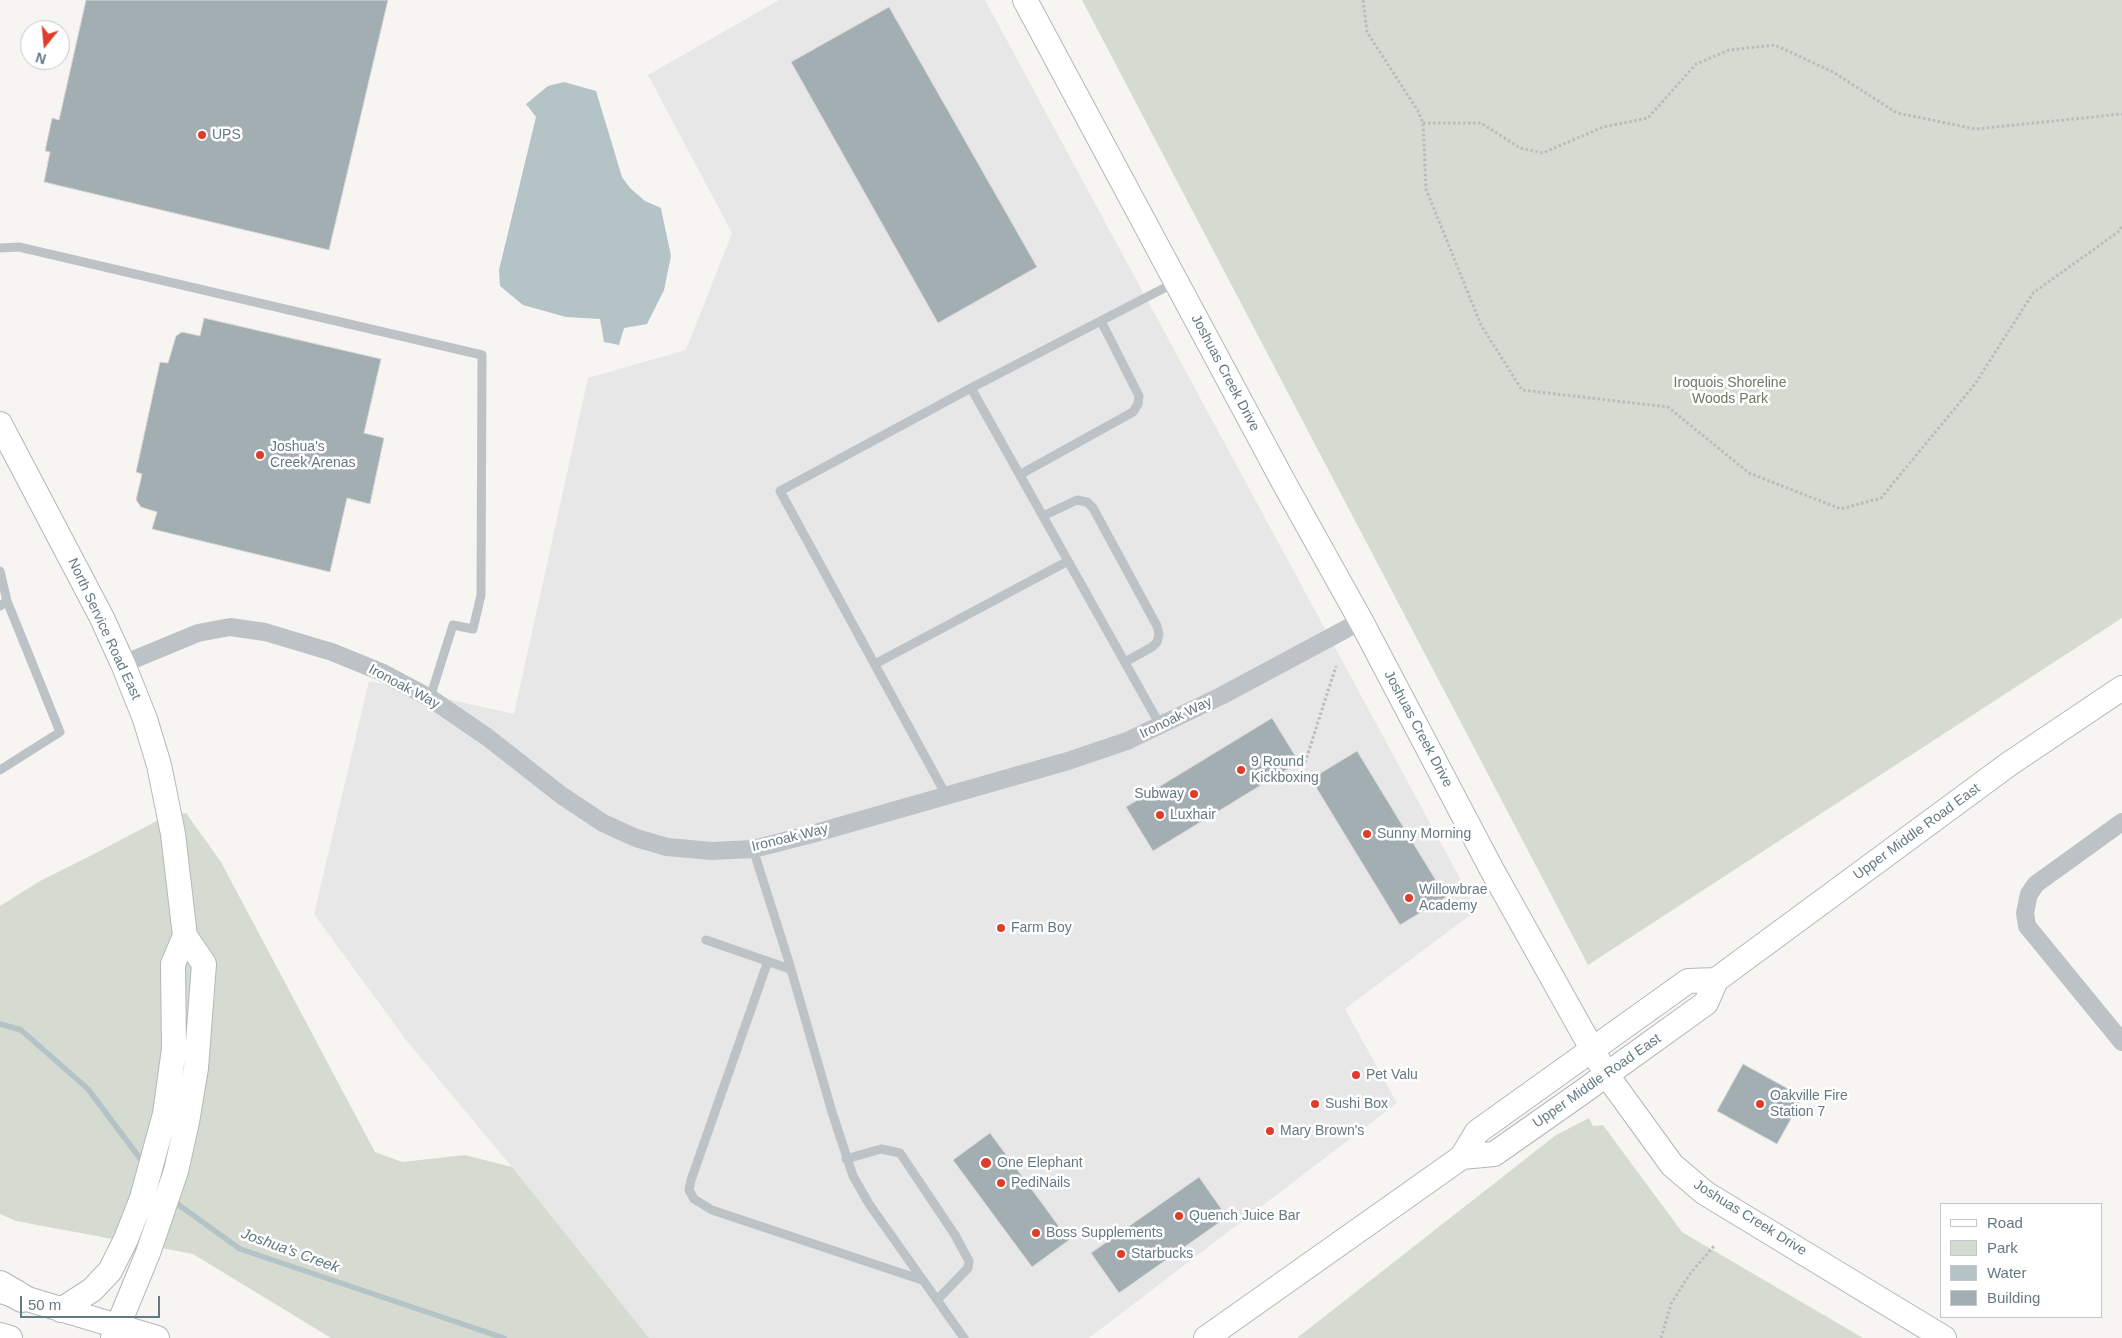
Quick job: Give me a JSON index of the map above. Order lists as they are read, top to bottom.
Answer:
{
  "streets": {
    "street": [
      "Joshuas Creek Drive",
      "North Service Road East",
      "Ironoak Way",
      "Upper Middle Road East"
    ]
  },
  "crossings": [
    ["Joshuas Creek Drive", "Ironoak Way"],
    ["Joshuas Creek Drive", "Upper Middle Road East"],
    ["North Service Road East", "Ironoak Way"]
  ],
  "water": ["Joshua's Creek"],
  "parks": ["Iroquois Shoreline Woods Park"],
  "places": [
    "UPS",
    "Joshua's Creek Arenas",
    "9 Round Kickboxing",
    "Subway",
    "Luxhair",
    "Sunny Morning",
    "Willowbrae Academy",
    "Farm Boy",
    "Pet Valu",
    "Sushi Box",
    "Oakville Fire Station 7",
    "Mary Brown's",
    "One Elephant",
    "PediNails",
    "Quench Juice Bar",
    "Boss Supplements",
    "Starbucks"
  ],
  "legend": [
    "Road",
    "Park",
    "Water",
    "Building"
  ],
  "scale_bar": "50 m",
  "north": "bottom"
}
